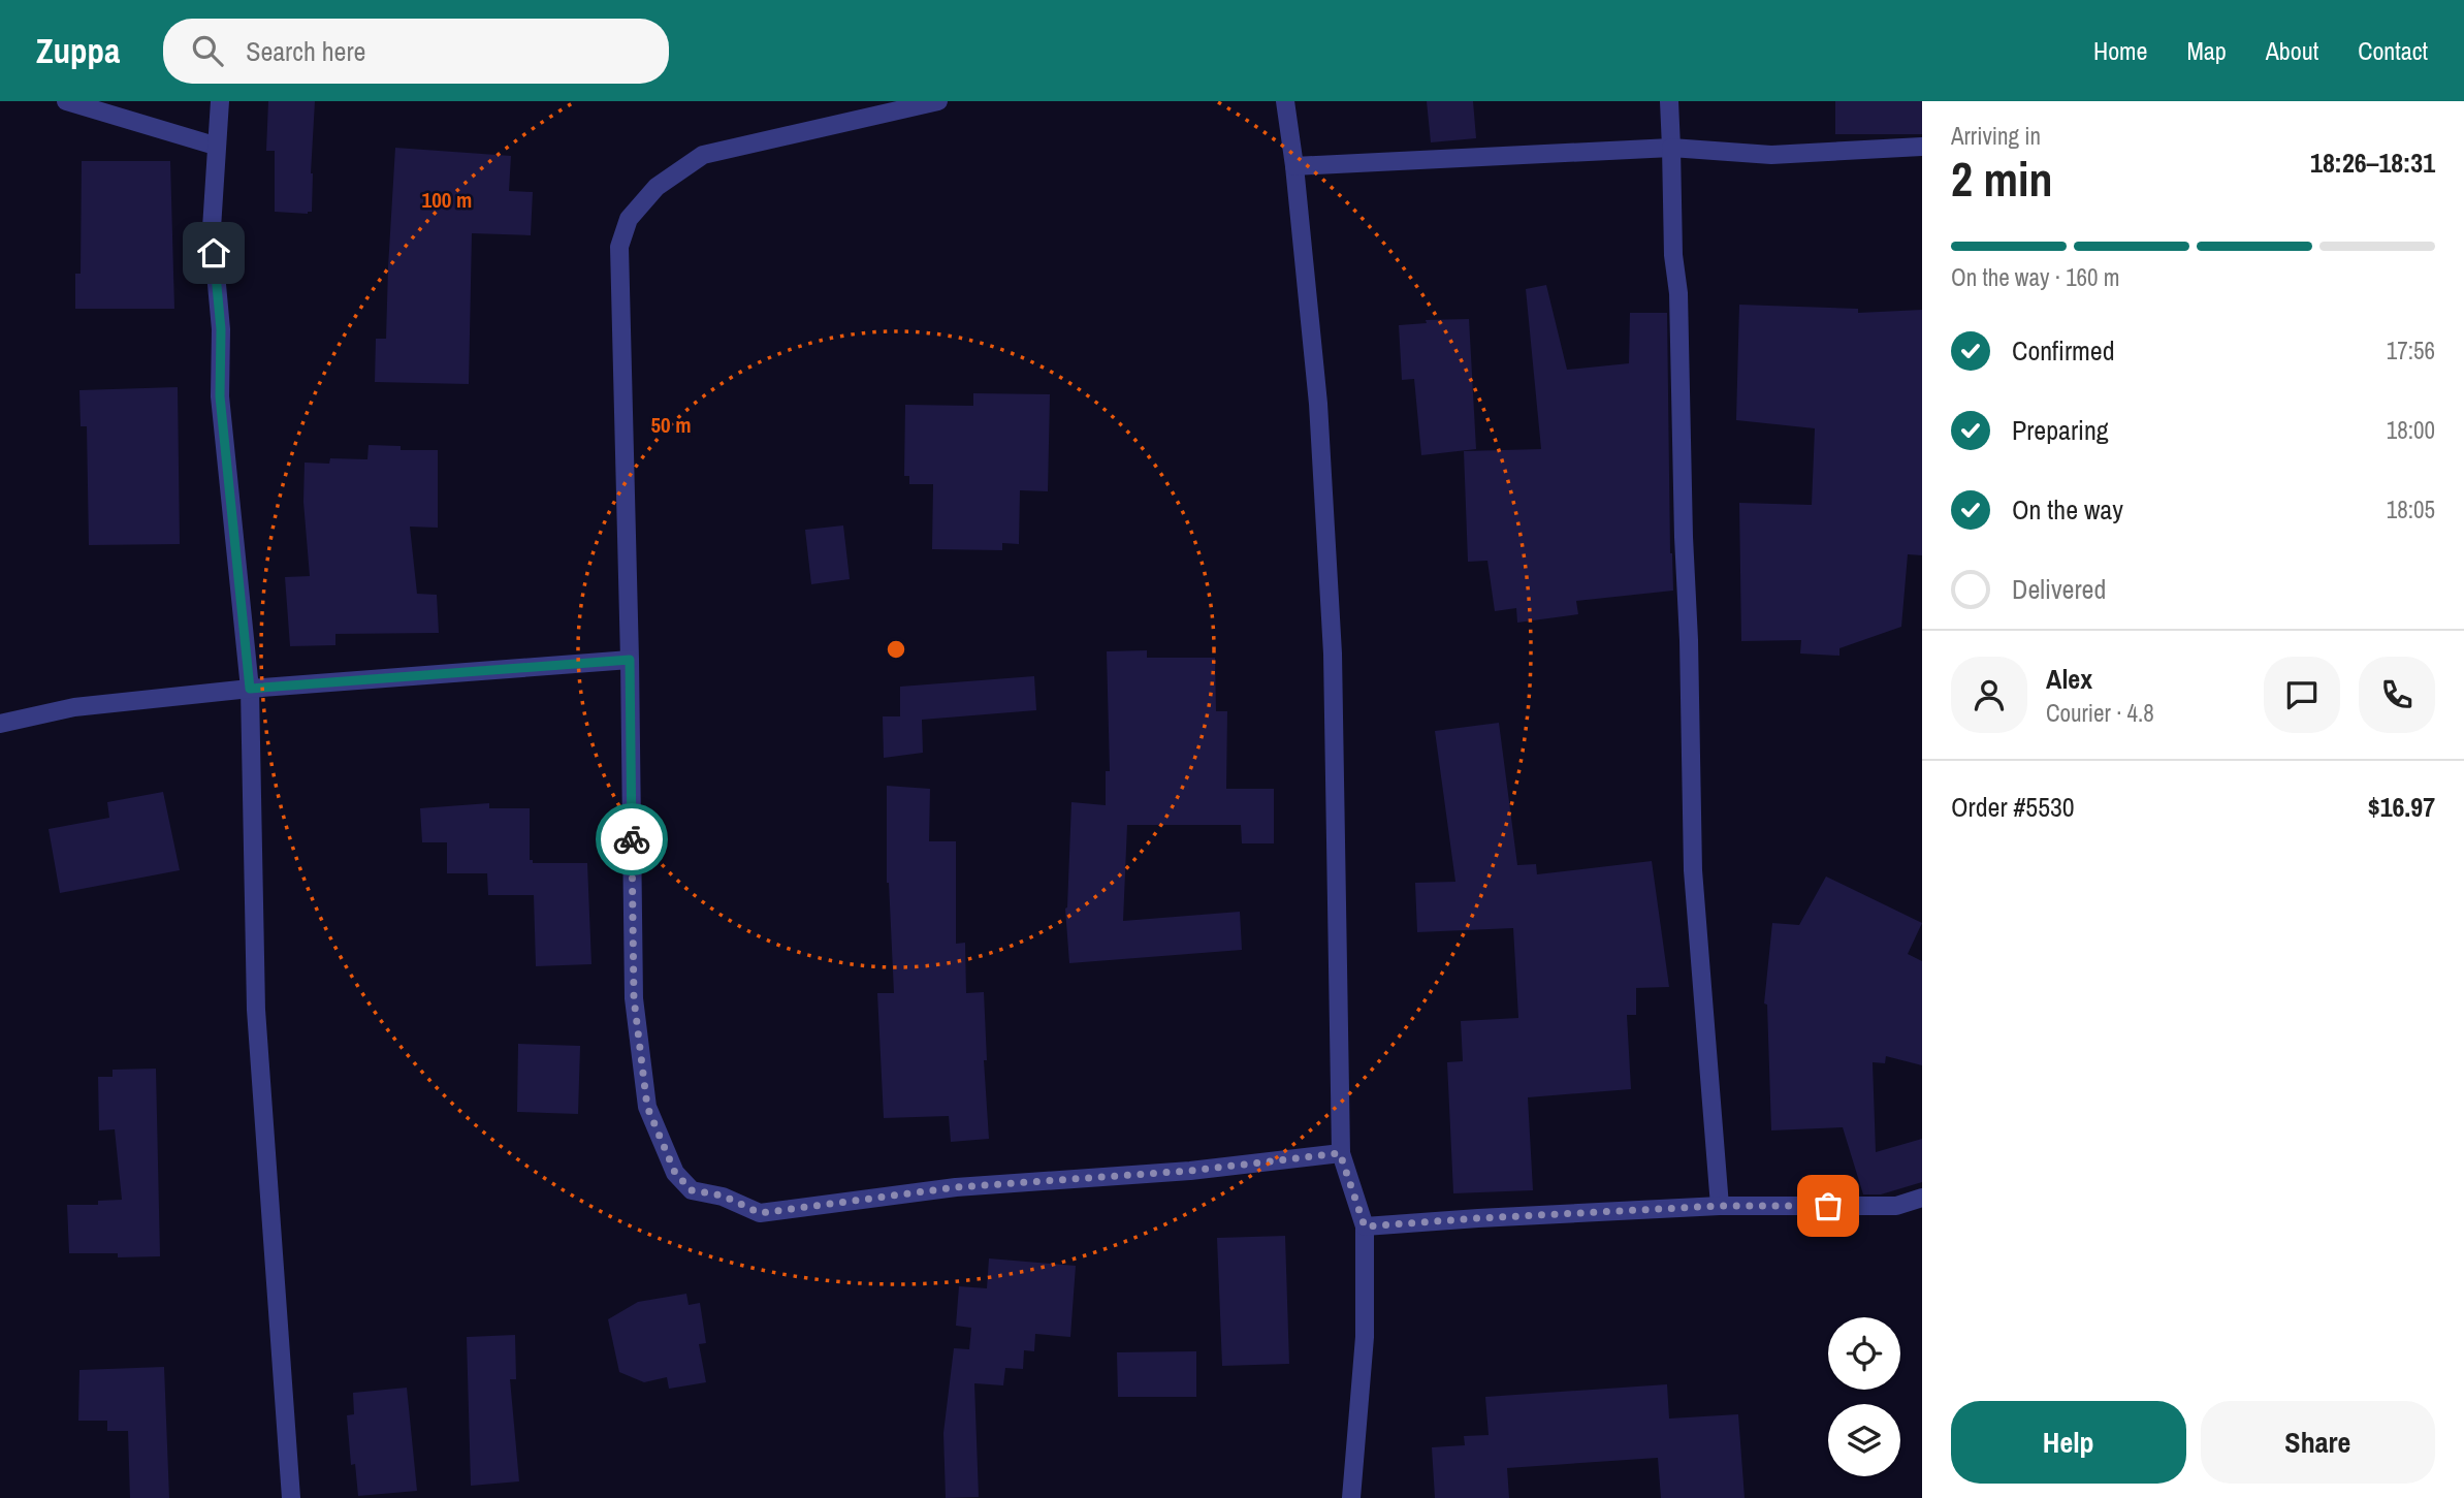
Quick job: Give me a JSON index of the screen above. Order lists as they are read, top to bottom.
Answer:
{
  "page": {
    "header": "Zuppa",
    "search": "Search here",
    "nav": [
      "Home",
      "Map",
      "About",
      "Contact"
    ],
    "heading": ["2 min", "Arriving in", "18:26–18:31"],
    "panel": [
      "Alex",
      "Courier · 4.8",
      "Order #5530",
      "$16.97"
    ],
    "bar": "On the way · 160 m",
    "list": [
      ["Confirmed", "17:56"],
      ["Preparing", "18:00"],
      ["On the way", "18:05"],
      "Delivered"
    ],
    "buttons": ["Help", "Share"]
  },
  "rings": ["100 m", "50 m"]
}
